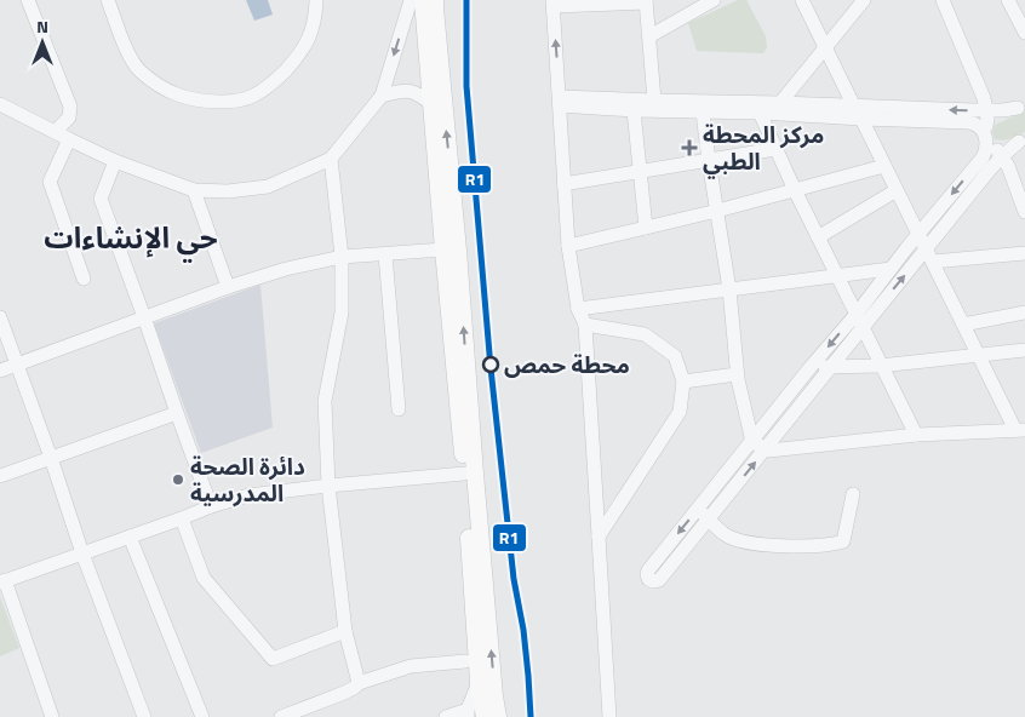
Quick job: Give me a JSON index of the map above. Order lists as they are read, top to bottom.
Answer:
{
  "districts": ["حي الإنشاءات"],
  "places": {
    "health": ["مركز المحطة الطبي"],
    "other": ["محطة حمص", "دائرة الصحة المدرسية"]
  },
  "lines": ["transit line R1"],
  "north": "top"
}
